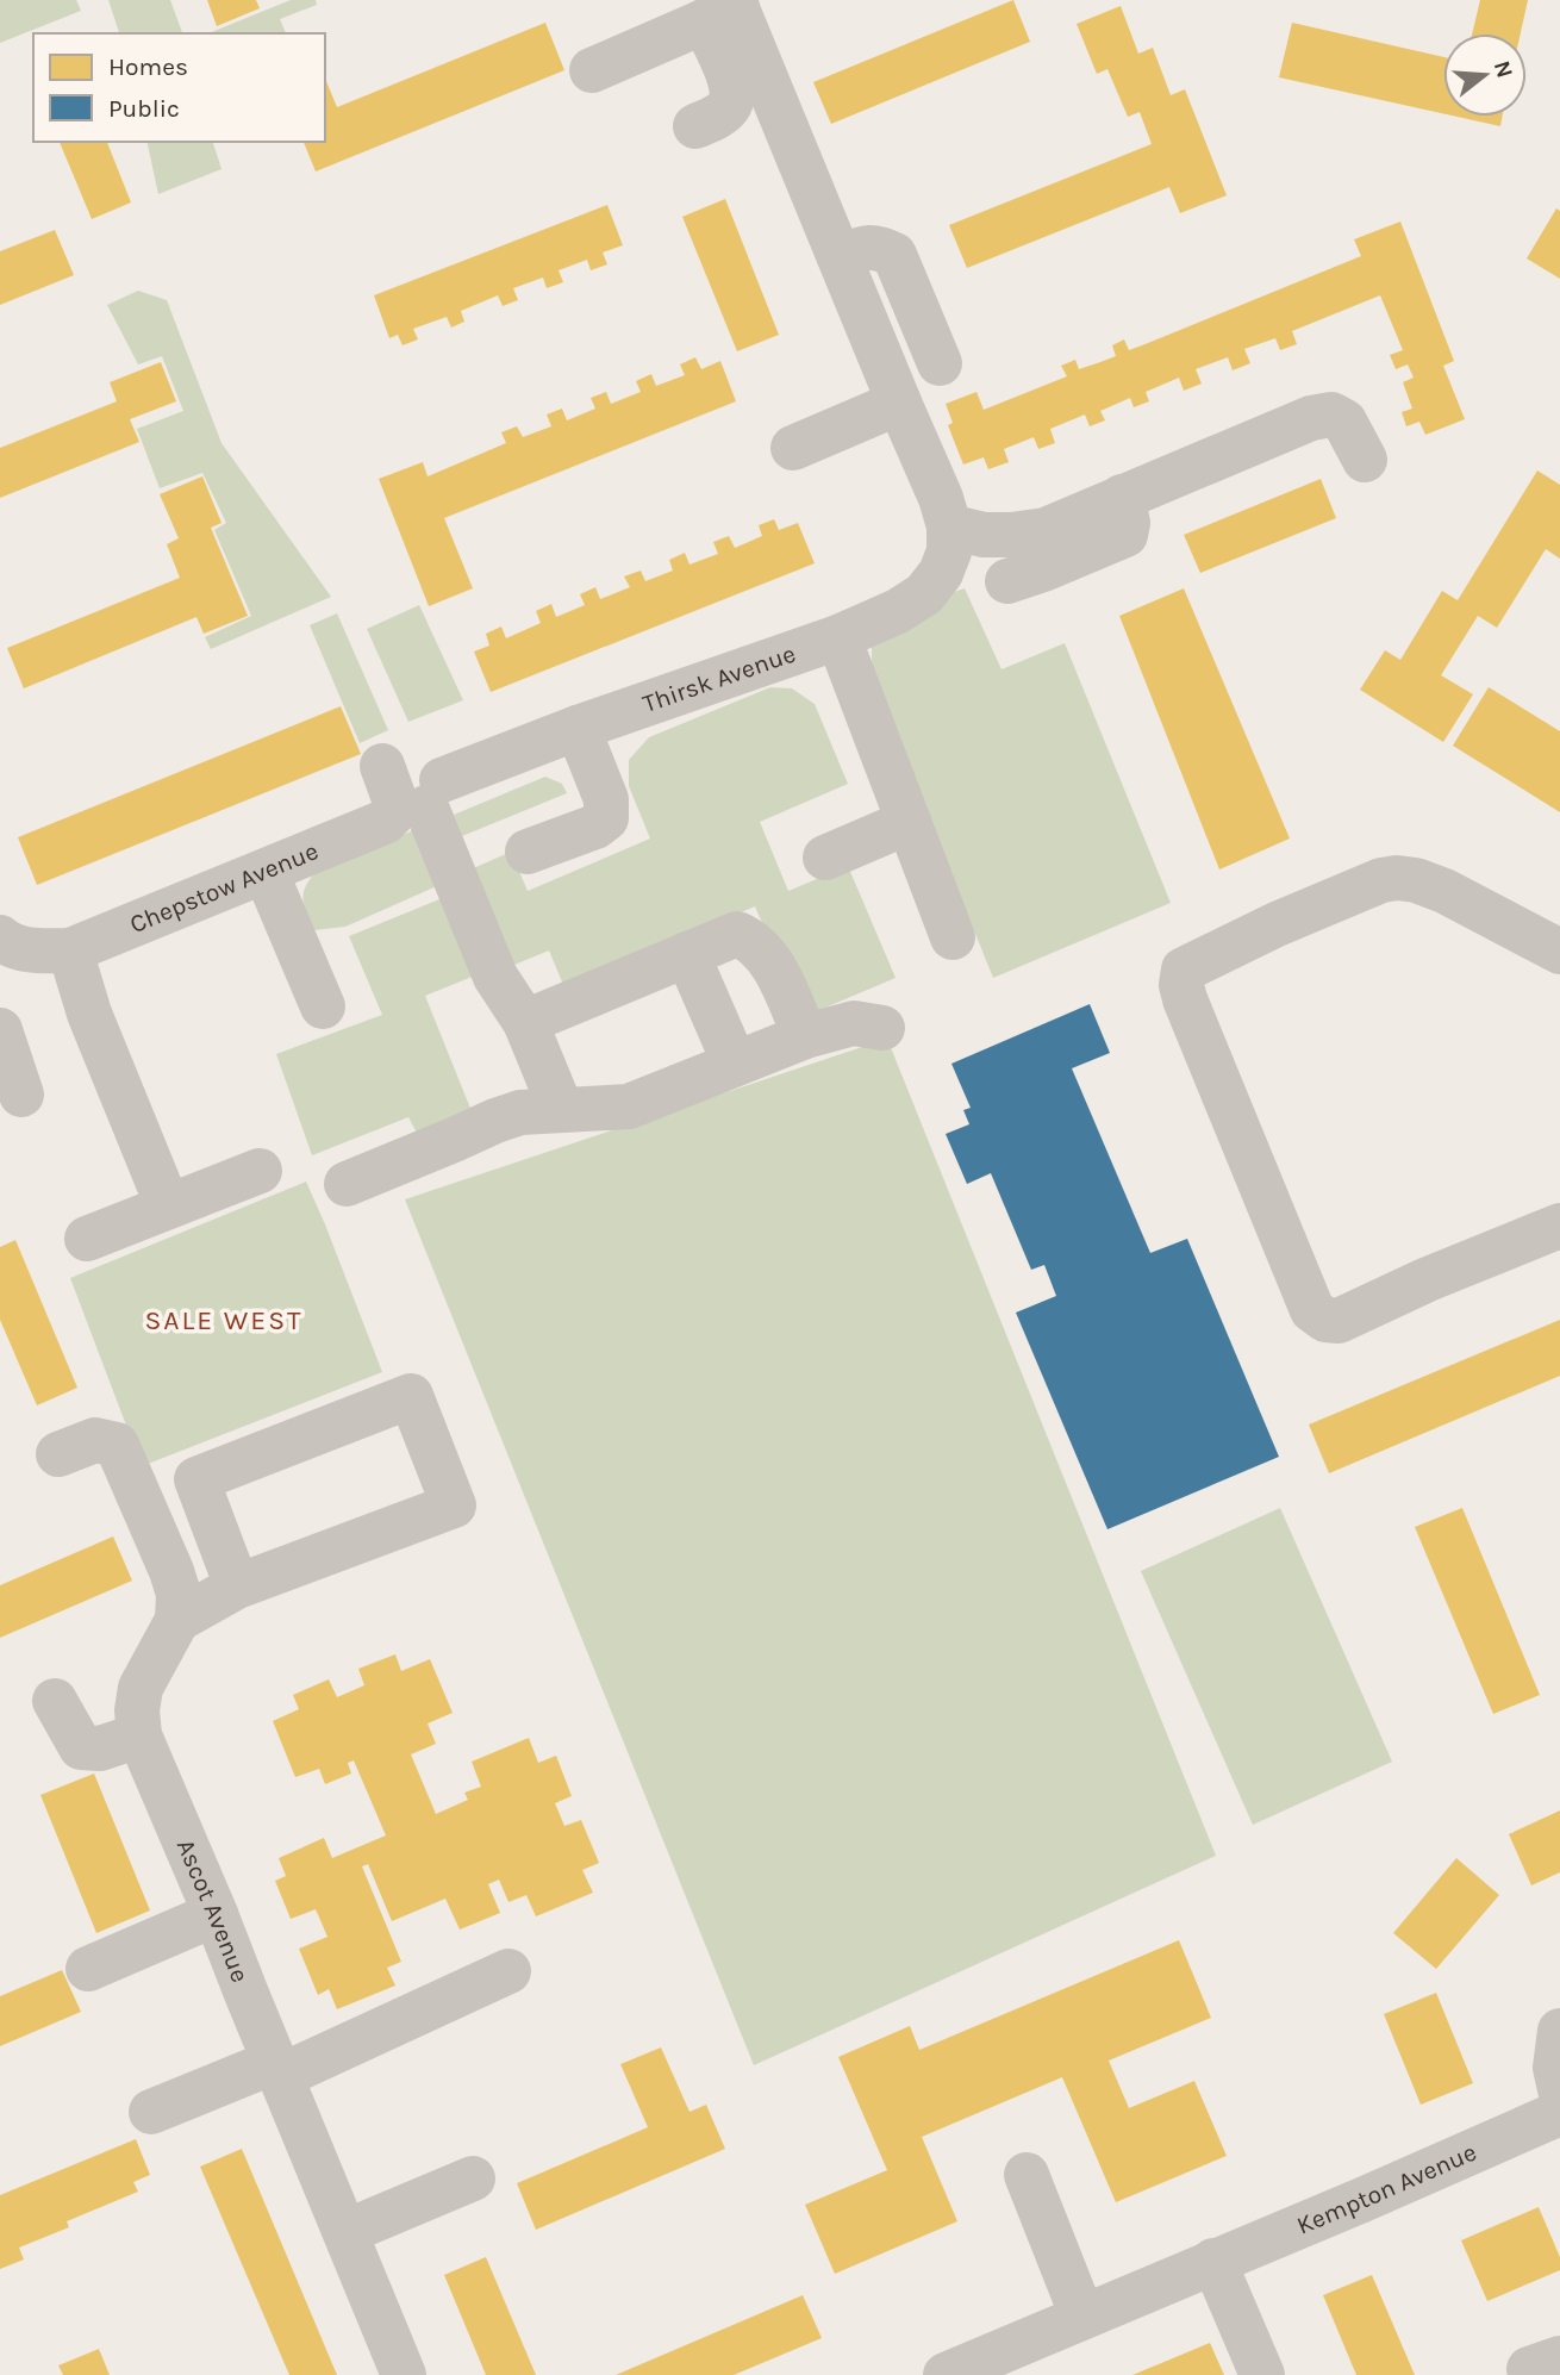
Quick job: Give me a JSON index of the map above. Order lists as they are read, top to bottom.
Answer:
{
  "streets": {
    "street": [
      "Thirsk Avenue",
      "Chepstow Avenue",
      "Ascot Avenue",
      "Kempton Avenue"
    ]
  },
  "districts": ["SALE WEST"],
  "legend": ["Homes", "Public"],
  "north": "right"
}
